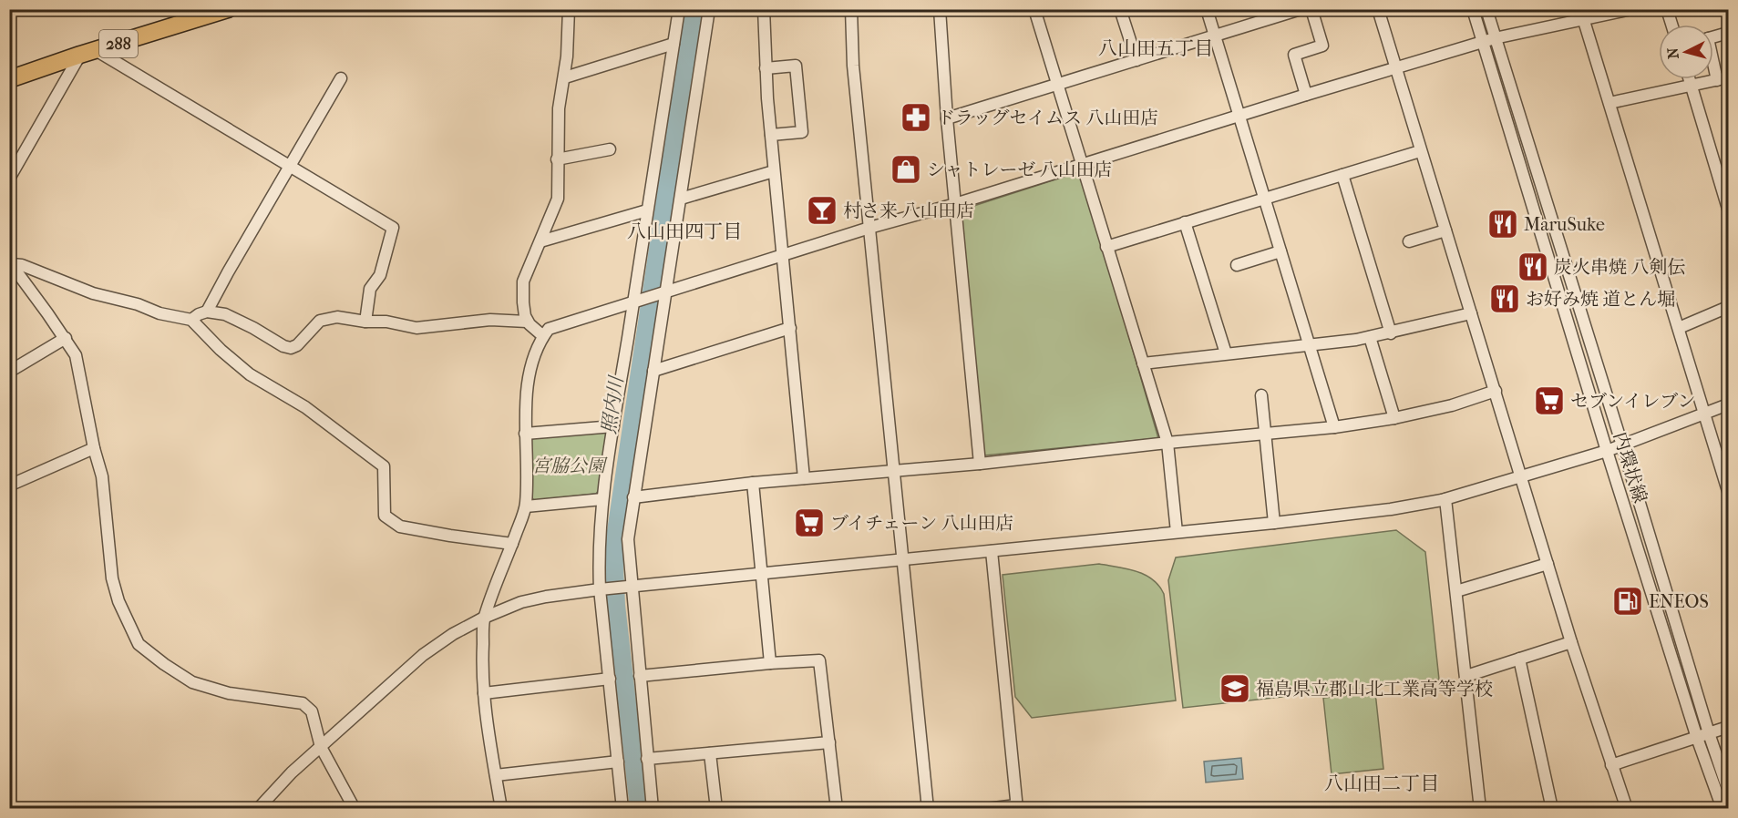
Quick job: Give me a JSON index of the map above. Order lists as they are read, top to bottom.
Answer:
{
  "streets": {
    "highway": ["288"],
    "street": ["内環状線"]
  },
  "districts": ["八山田五丁目", "八山田四丁目", "八山田二丁目"],
  "water": ["照内川"],
  "parks": ["宮脇公園"],
  "places": {
    "pharmacy": ["ドラッグセイムス 八山田店"],
    "shop": ["シャトレーゼ 八山田店"],
    "bar": ["村さ来 八山田店"],
    "restaurant": ["MaruSuke", "炭火串焼 八剣伝", "お好み焼 道とん堀"],
    "supermarket": ["セブンイレブン", "ブイチェーン 八山田店"],
    "fuel station": ["ENEOS"],
    "school or university": ["福島県立郡山北工業高等学校"]
  },
  "north": "left"
}
